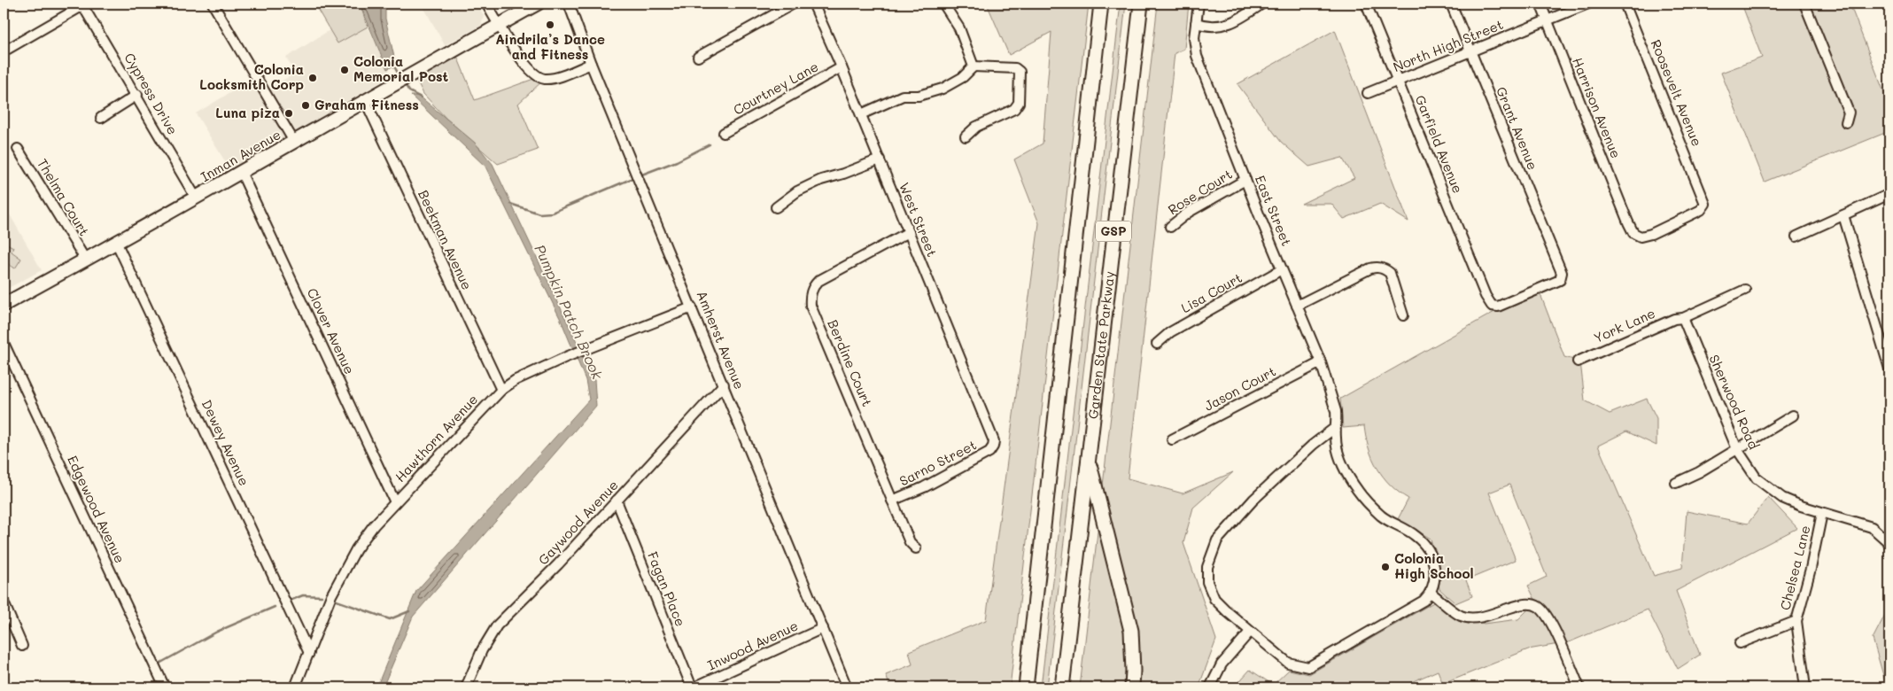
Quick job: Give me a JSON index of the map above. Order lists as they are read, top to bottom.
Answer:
{
  "streets": {
    "highway": ["GSP", "Garden State Parkway"],
    "main road": ["Inman Avenue"],
    "street": [
      "North High Street",
      "Courtney Lane",
      "Roosevelt Avenue",
      "Cypress Drive",
      "Harrison Avenue",
      "Grant Avenue",
      "Garfield Avenue",
      "Rose Court",
      "Thelma Court",
      "East Street",
      "West Street",
      "Beekman Avenue",
      "Lisa Court",
      "York Lane",
      "Clover Avenue",
      "Amherst Avenue",
      "Berdine Court",
      "Jason Court",
      "Sherwood Road",
      "Hawthorn Avenue",
      "Dewey Avenue",
      "Sarno Street",
      "Edgewood Avenue",
      "Gaywood Avenue",
      "Chelsea Lane",
      "Fagan Place",
      "Inwood Avenue"
    ]
  },
  "crossings": [
    ["North High Street", "Harrison Avenue"],
    ["North High Street", "Grant Avenue"],
    ["North High Street", "Garfield Avenue"],
    ["Courtney Lane", "West Street"],
    ["Roosevelt Avenue", "Harrison Avenue"],
    ["Cypress Drive", "Inman Avenue"],
    ["Grant Avenue", "Garfield Avenue"],
    ["Inman Avenue", "Thelma Court"],
    ["Inman Avenue", "Beekman Avenue"],
    ["Inman Avenue", "Clover Avenue"],
    ["Inman Avenue", "Dewey Avenue"],
    ["Rose Court", "East Street"],
    ["East Street", "Lisa Court"],
    ["East Street", "Jason Court"],
    ["West Street", "Berdine Court"],
    ["West Street", "Sarno Street"],
    ["Beekman Avenue", "Hawthorn Avenue"],
    ["York Lane", "Sherwood Road"],
    ["Clover Avenue", "Hawthorn Avenue"],
    ["Amherst Avenue", "Hawthorn Avenue"],
    ["Amherst Avenue", "Gaywood Avenue"],
    ["Amherst Avenue", "Inwood Avenue"],
    ["Berdine Court", "Sarno Street"],
    ["Sherwood Road", "Chelsea Lane"],
    ["Hawthorn Avenue", "Dewey Avenue"],
    ["Gaywood Avenue", "Fagan Place"],
    ["Fagan Place", "Inwood Avenue"]
  ],
  "water": ["Pumpkin Patch Brook"],
  "places": [
    "Aindrila’s Dance and Fitness",
    "Colonia Memorial Post",
    "Colonia Locksmith Corp",
    "Graham Fitness",
    "Luna piza",
    "Colonia High School"
  ]
}
